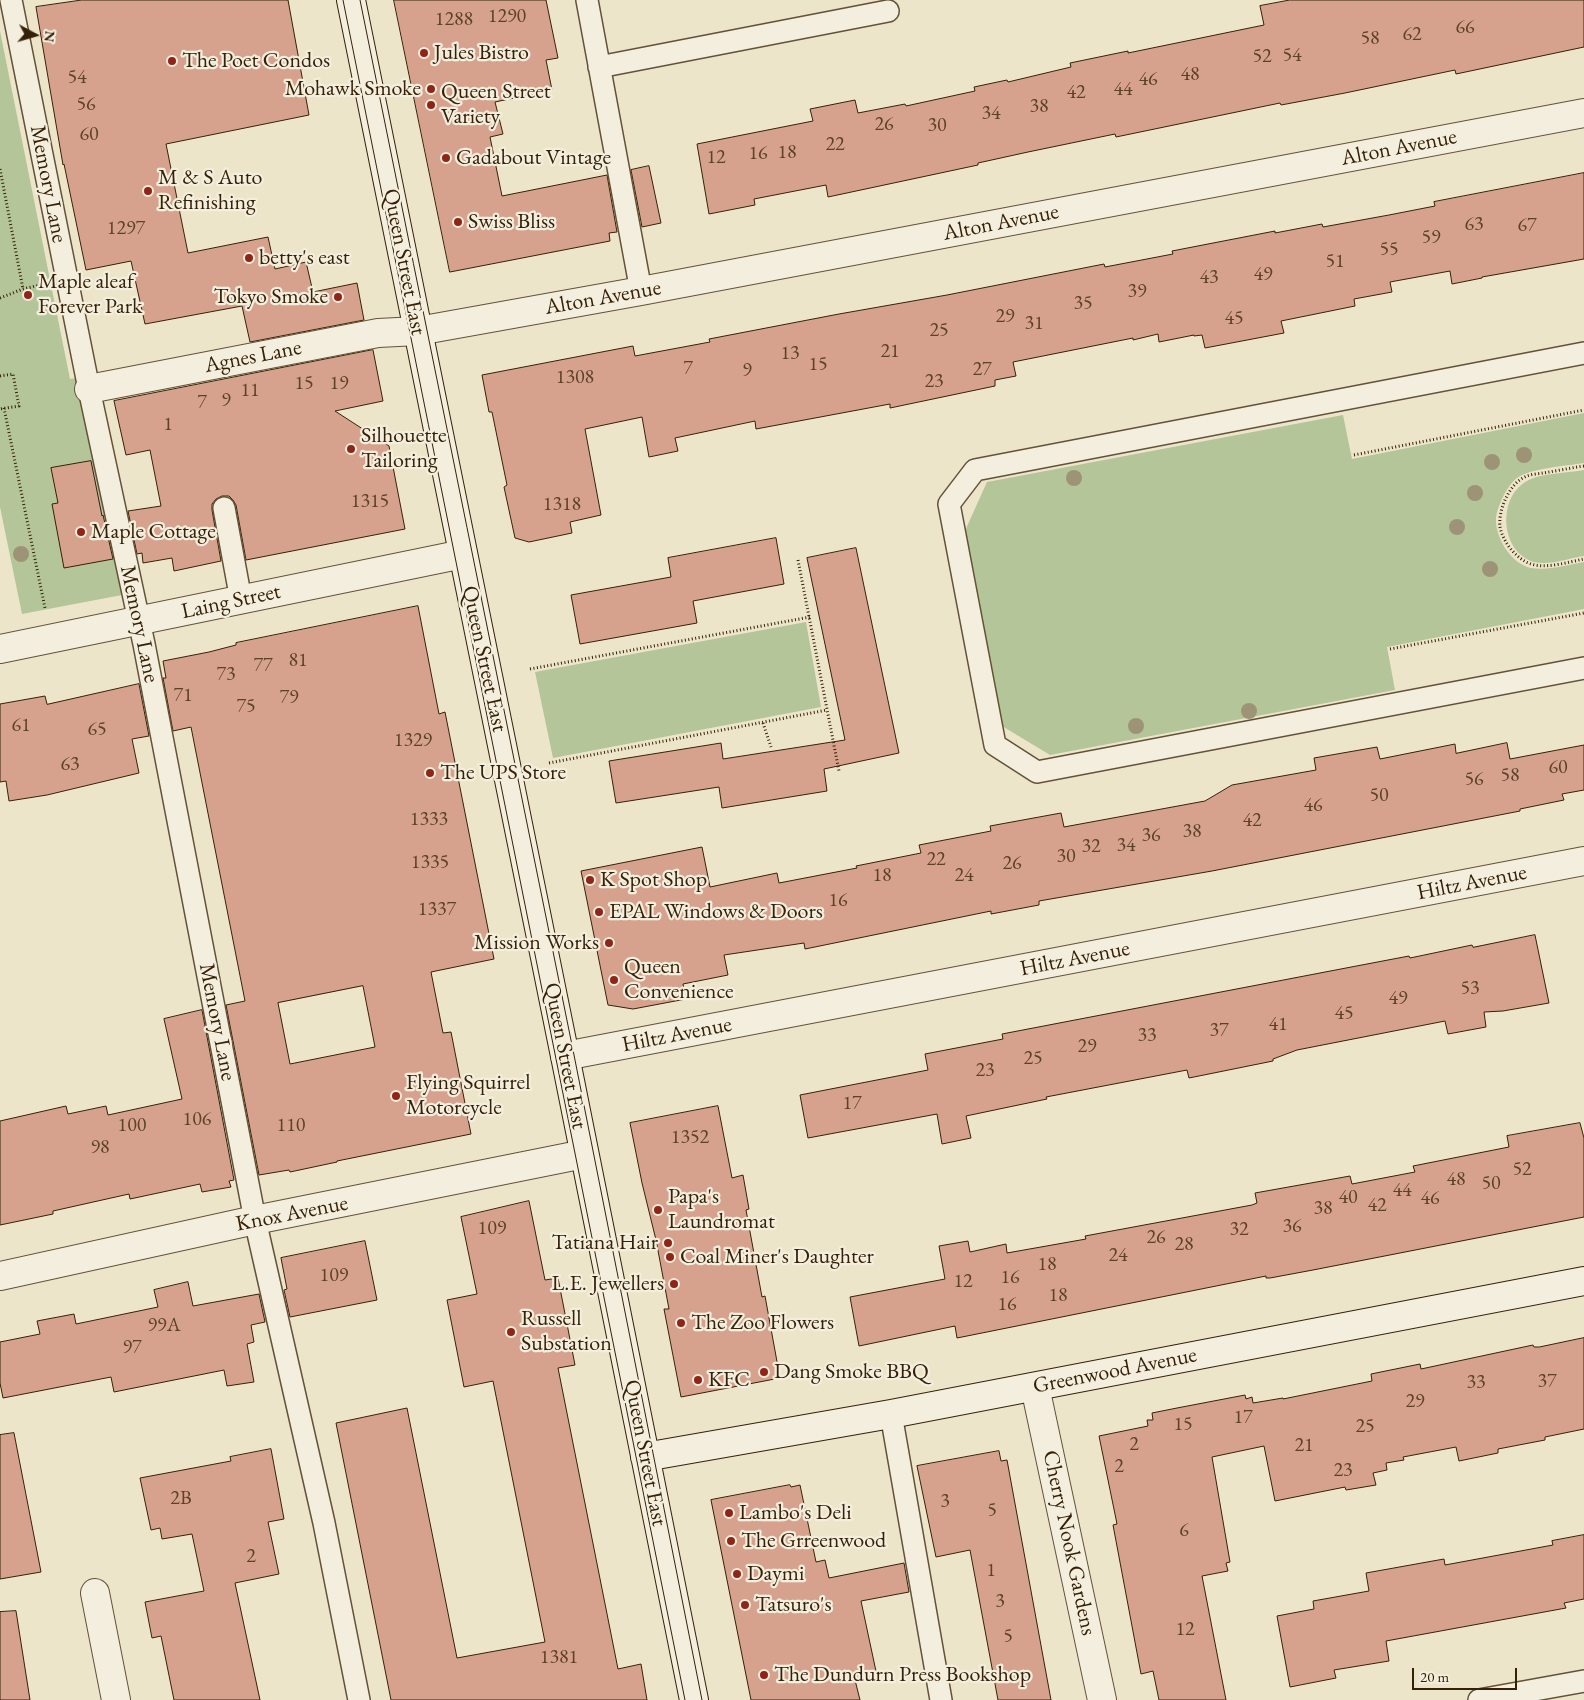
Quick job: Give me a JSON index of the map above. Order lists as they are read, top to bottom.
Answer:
{
  "streets": {
    "street": [
      "Alton Avenue",
      "Queen Street East",
      "Agnes Lane",
      "Laing Street",
      "Hiltz Avenue",
      "Knox Avenue",
      "Greenwood Avenue",
      "Cherry Nook Gardens"
    ],
    "lane": ["Memory Lane"]
  },
  "crossings": [
    ["Alton Avenue", "Queen Street East"],
    ["Alton Avenue", "Agnes Lane"],
    ["Memory Lane", "Agnes Lane"],
    ["Memory Lane", "Laing Street"],
    ["Memory Lane", "Knox Avenue"],
    ["Queen Street East", "Agnes Lane"],
    ["Queen Street East", "Laing Street"],
    ["Queen Street East", "Hiltz Avenue"],
    ["Queen Street East", "Knox Avenue"],
    ["Queen Street East", "Greenwood Avenue"],
    ["Greenwood Avenue", "Cherry Nook Gardens"]
  ],
  "places": [
    "Jules Bistro",
    "The Poet Condos",
    "Mohawk Smoke",
    "Queen Street Variety",
    "Gadabout Vintage",
    "M & S Auto Refinishing",
    "Swiss Bliss",
    "betty's east",
    "Maple aleaf Forever Park",
    "Tokyo Smoke",
    "Silhouette Tailoring",
    "Maple Cottage",
    "The UPS Store",
    "K Spot Shop",
    "EPAL Windows & Doors",
    "Mission Works",
    "Queen Convenience",
    "Flying Squirrel Motorcycle",
    "Papa's Laundromat",
    "Tatiana Hair",
    "Coal Miner's Daughter",
    "L.E. Jewellers",
    "The Zoo Flowers",
    "Russell Substation",
    "Dang Smoke BBQ",
    "KFC",
    "Lambo's Deli",
    "The Grreenwood",
    "Daymi",
    "Tatsuro's",
    "The Dundurn Press Bookshop"
  ],
  "house_numbers": [
    "1290",
    "1288",
    "66",
    "62",
    "58",
    "54",
    "52",
    "48",
    "54",
    "46",
    "44",
    "42",
    "56",
    "38",
    "34",
    "26",
    "30",
    "60",
    "22",
    "18",
    "16",
    "12",
    "63",
    "67",
    "1297",
    "59",
    "55",
    "51",
    "49",
    "43",
    "39",
    "35",
    "29",
    "45",
    "31",
    "25",
    "21",
    "13",
    "15",
    "7",
    "27",
    "9",
    "1308",
    "23",
    "15",
    "19",
    "11",
    "9",
    "7",
    "1",
    "1315",
    "1318",
    "81",
    "77",
    "73",
    "71",
    "79",
    "75",
    "61",
    "65",
    "1329",
    "63",
    "60",
    "58",
    "56",
    "50",
    "46",
    "1333",
    "42",
    "38",
    "36",
    "34",
    "32",
    "30",
    "22",
    "1335",
    "26",
    "18",
    "24",
    "16",
    "1337",
    "53",
    "49",
    "45",
    "41",
    "37",
    "33",
    "29",
    "25",
    "23",
    "17",
    "106",
    "100",
    "110",
    "1352",
    "98",
    "52",
    "48",
    "50",
    "44",
    "40",
    "46",
    "42",
    "38",
    "36",
    "109",
    "32",
    "26",
    "28",
    "24",
    "18",
    "109",
    "16",
    "12",
    "18",
    "16",
    "99A",
    "97",
    "37",
    "33",
    "29",
    "17",
    "15",
    "25",
    "2",
    "21",
    "2",
    "23",
    "2B",
    "3",
    "5",
    "6",
    "2",
    "1",
    "3",
    "12",
    "5",
    "1381"
  ],
  "scale_bar": "20 m",
  "north": "right"
}
